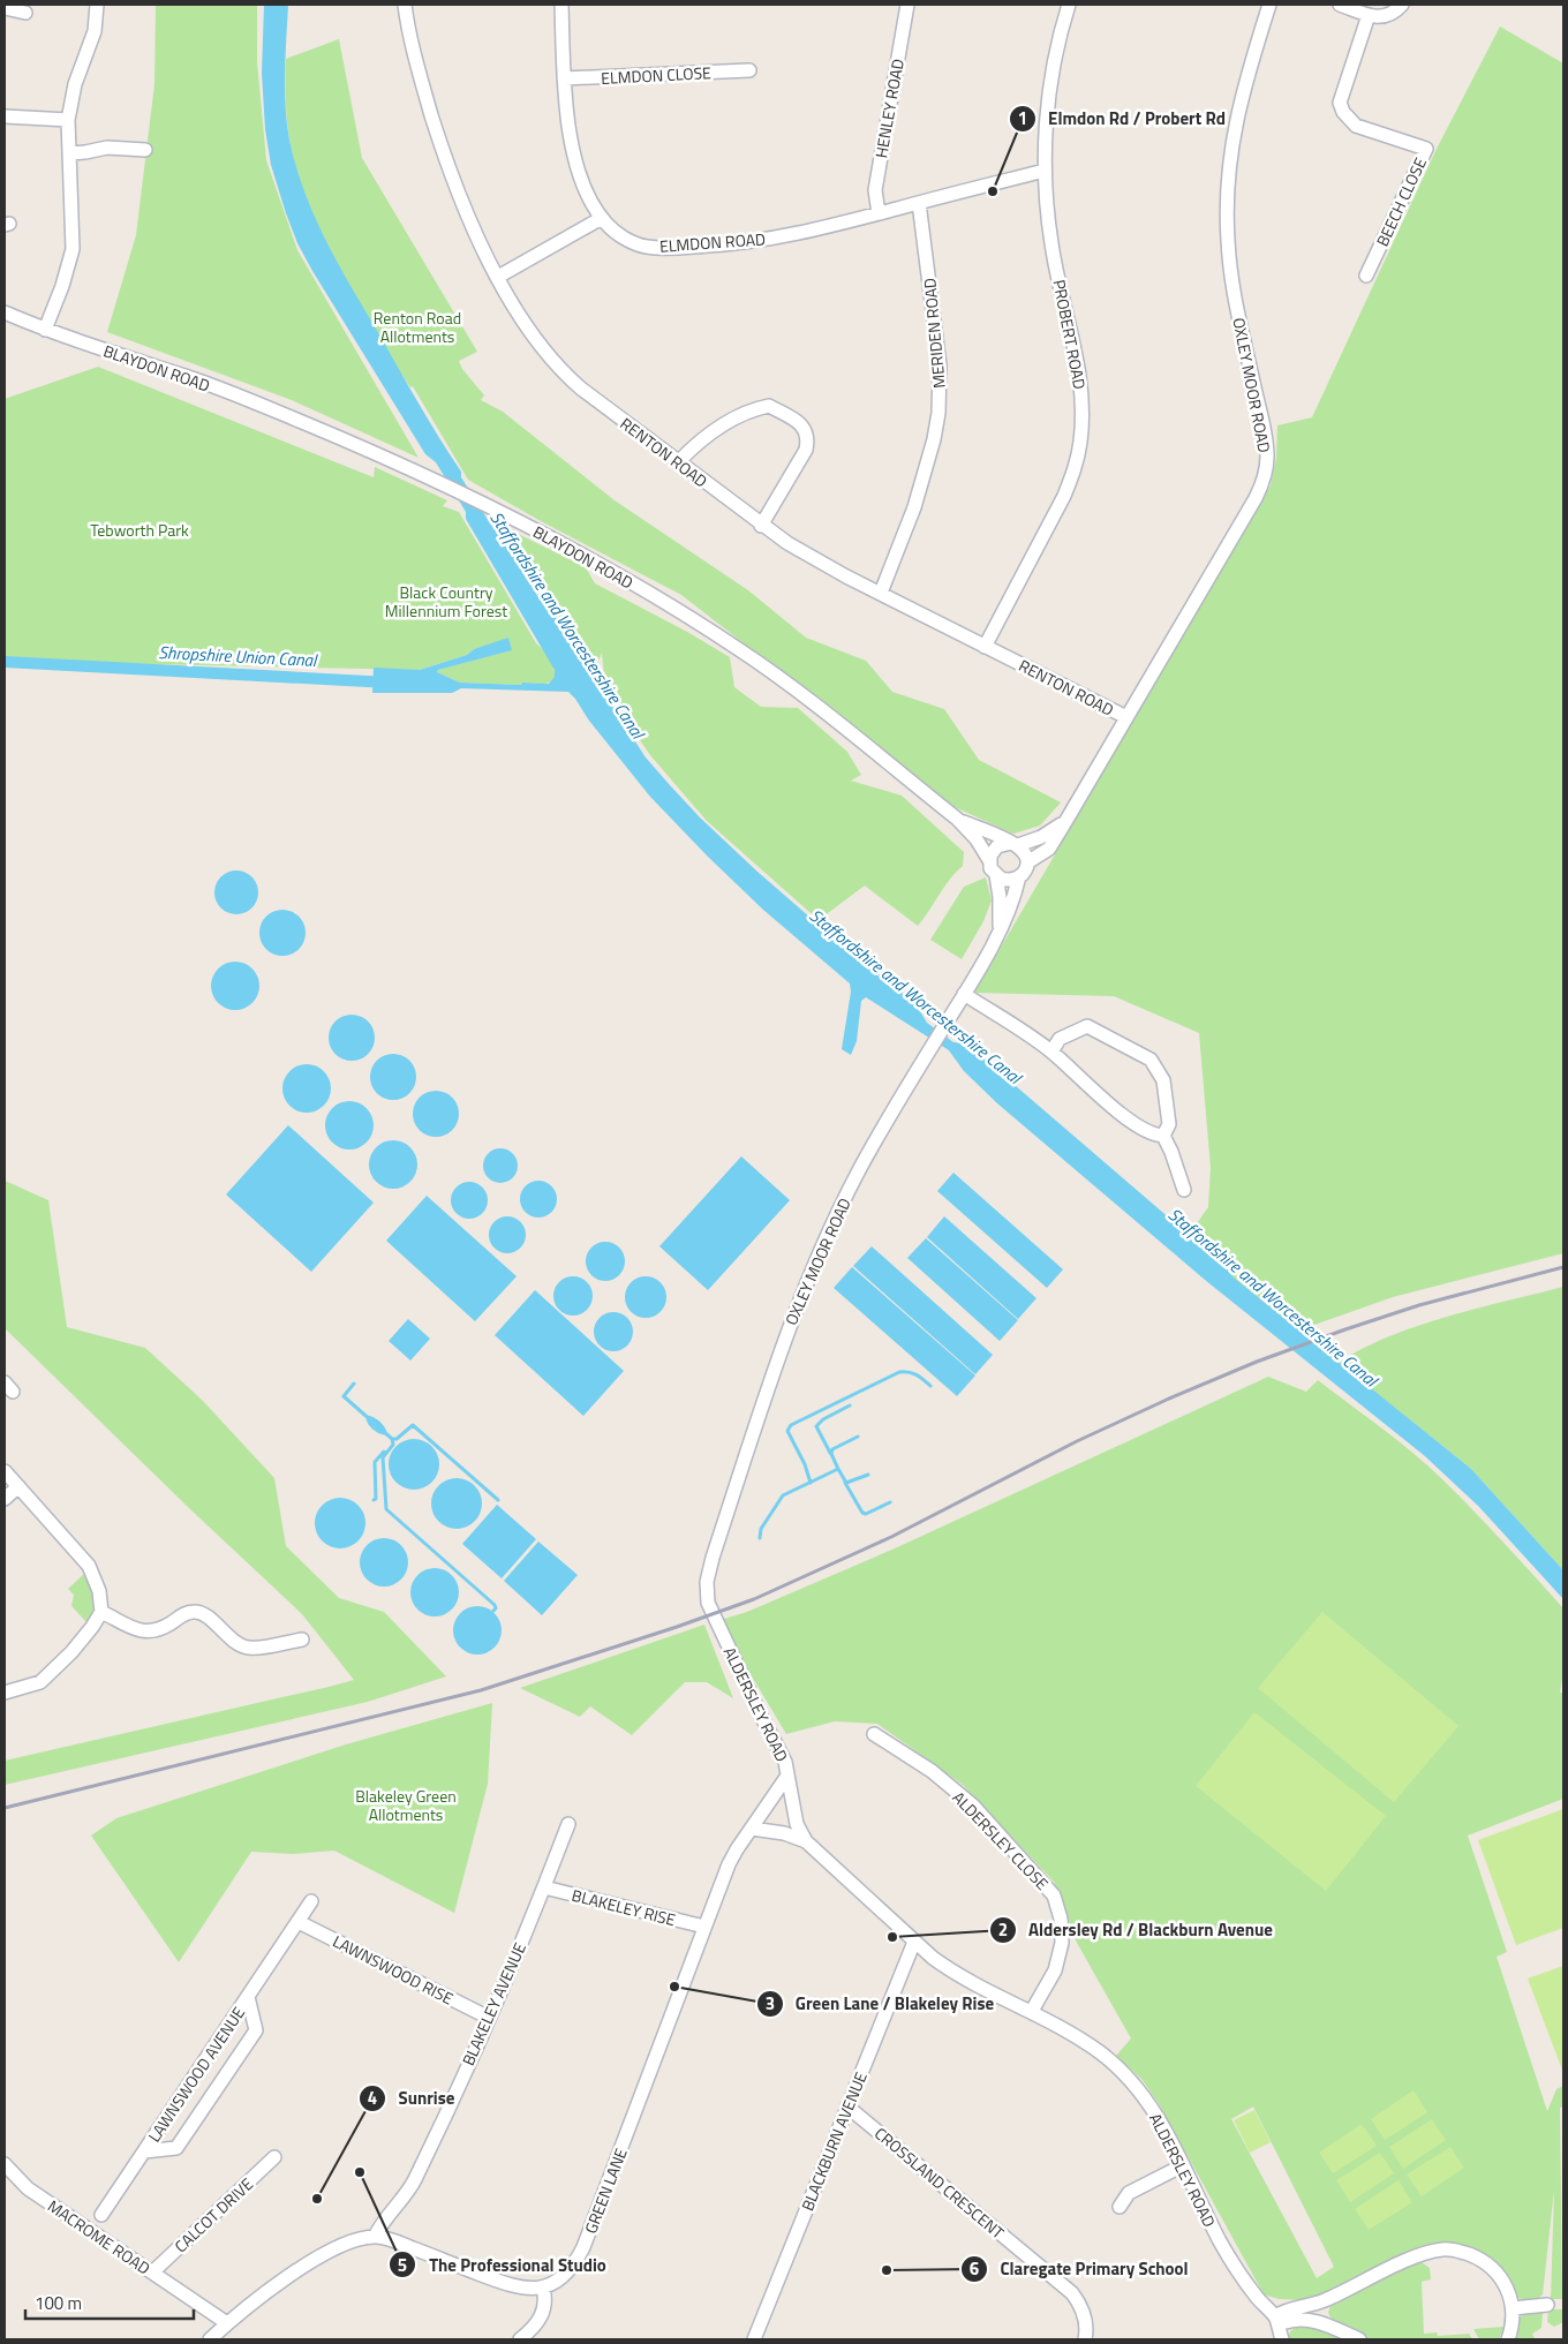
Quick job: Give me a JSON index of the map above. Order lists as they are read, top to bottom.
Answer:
{
  "streets": {
    "street": [
      "ELMDON CLOSE",
      "HENLEY ROAD",
      "BEECH CLOSE",
      "ELMDON ROAD",
      "MERIDEN ROAD",
      "PROBERT ROAD",
      "BLAYDON ROAD",
      "OXLEY MOOR ROAD",
      "RENTON ROAD",
      "ALDERSLEY ROAD",
      "ALDERSLEY CLOSE",
      "BLAKELEY RISE",
      "LAWNSWOOD RISE",
      "BLAKELEY AVENUE",
      "LAWNSWOOD AVENUE",
      "BLACKBURN AVENUE",
      "CROSSLAND CRESCENT",
      "GREEN LANE",
      "CALCOT DRIVE",
      "MACROME ROAD"
    ]
  },
  "crossings": [
    ["ELMDON CLOSE", "ELMDON ROAD"],
    ["HENLEY ROAD", "ELMDON ROAD"],
    ["ELMDON ROAD", "MERIDEN ROAD"],
    ["ELMDON ROAD", "PROBERT ROAD"],
    ["MERIDEN ROAD", "RENTON ROAD"],
    ["PROBERT ROAD", "RENTON ROAD"],
    ["BLAYDON ROAD", "OXLEY MOOR ROAD"],
    ["OXLEY MOOR ROAD", "RENTON ROAD"],
    ["OXLEY MOOR ROAD", "ALDERSLEY ROAD"],
    ["ALDERSLEY ROAD", "ALDERSLEY CLOSE"],
    ["ALDERSLEY ROAD", "BLACKBURN AVENUE"],
    ["ALDERSLEY ROAD", "GREEN LANE"],
    ["BLAKELEY RISE", "BLAKELEY AVENUE"],
    ["BLAKELEY RISE", "GREEN LANE"],
    ["LAWNSWOOD RISE", "BLAKELEY AVENUE"],
    ["LAWNSWOOD RISE", "LAWNSWOOD AVENUE"],
    ["BLACKBURN AVENUE", "CROSSLAND CRESCENT"],
    ["CALCOT DRIVE", "MACROME ROAD"]
  ],
  "water": ["Staffordshire and Worcestershire Canal", "Shropshire Union Canal"],
  "parks": [
    "Renton Road Allotments",
    "Tebworth Park",
    "Black Country Millennium Forest",
    "Blakeley Green Allotments"
  ],
  "places": [
    "Elmdon Rd / Probert Rd",
    "Aldersley Rd / Blackburn Avenue",
    "Green Lane / Blakeley Rise",
    "The Professional Studio",
    "Sunrise",
    "Claregate Primary School"
  ],
  "scale_bar": "100 m"
}
